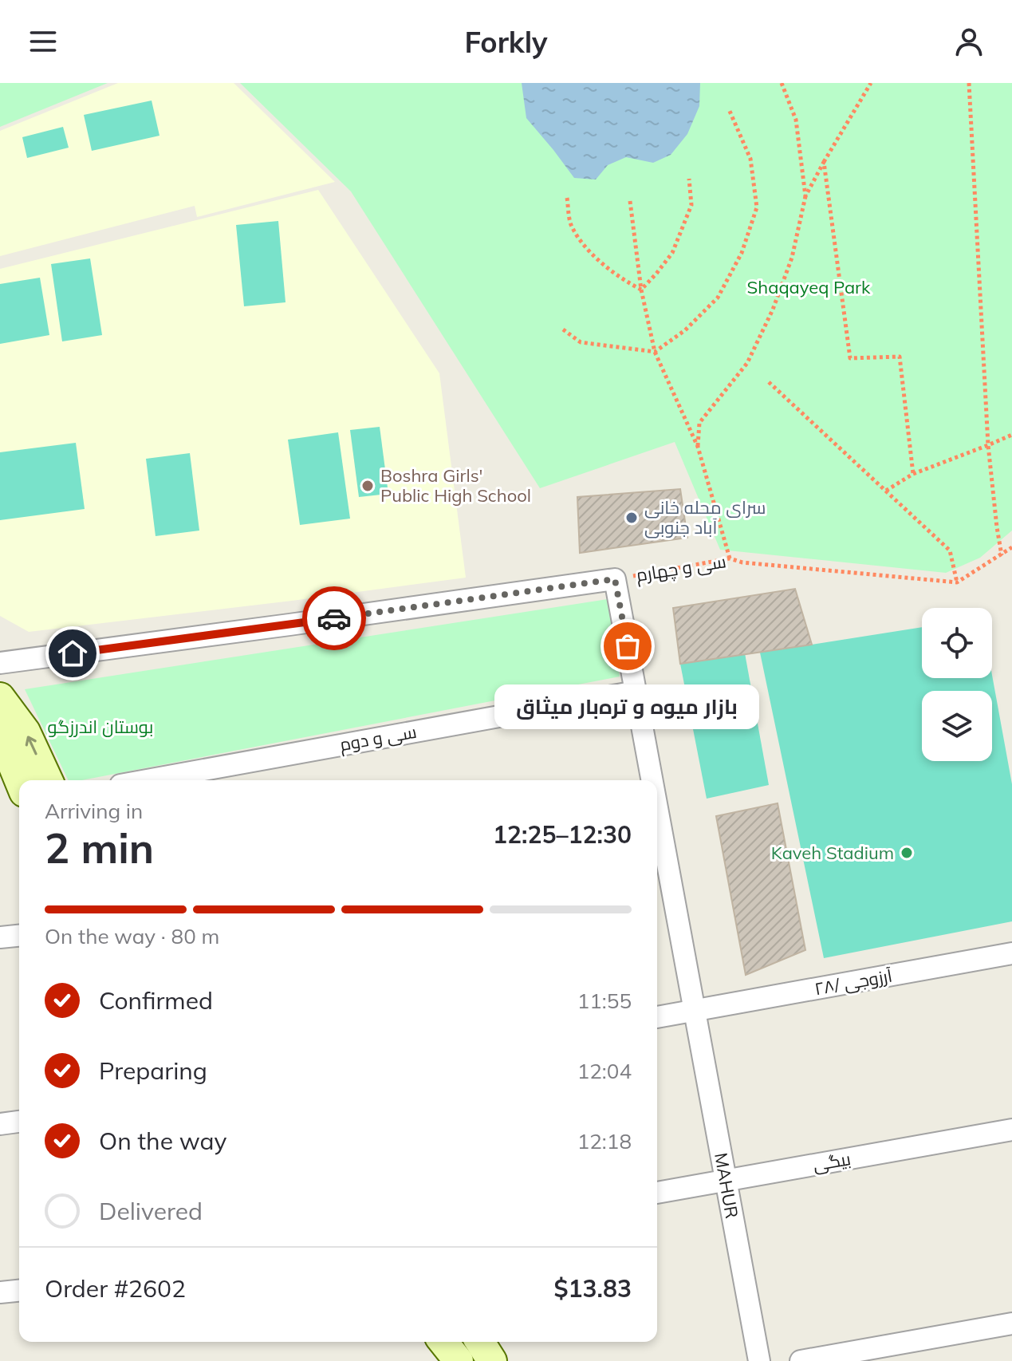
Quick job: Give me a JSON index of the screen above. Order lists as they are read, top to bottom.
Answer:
{
  "streets": {
    "street": [
      "سی و چهارم",
      "سی و دوم",
      "آرزوجی /۲۸",
      "بیگی",
      "MAHUR"
    ]
  },
  "crossings": [
    ["سی و چهارم", "MAHUR"],
    ["سی و دوم", "MAHUR"],
    ["آرزوجی /۲۸", "MAHUR"],
    ["بیگی", "MAHUR"]
  ],
  "parks": ["Shaqayeq Park", "بوستان اندرزگو"],
  "places": [
    "Boshra Girls' Public High School",
    "سرای محله خانی آباد جنوبی",
    "بازار میوه و تره‌بار میثاق",
    "Kaveh Stadium"
  ],
  "page": {
    "header": "Forkly",
    "bubble": "بازار میوه و تره‌بار میثاق",
    "heading": ["2 min", "Arriving in", "12:25–12:30"],
    "panel": ["Order #2602", "$13.83"],
    "bar": "On the way · 80 m",
    "list": [
      ["Confirmed", "11:55"],
      ["Preparing", "12:04"],
      ["On the way", "12:18"],
      "Delivered"
    ]
  }
}
